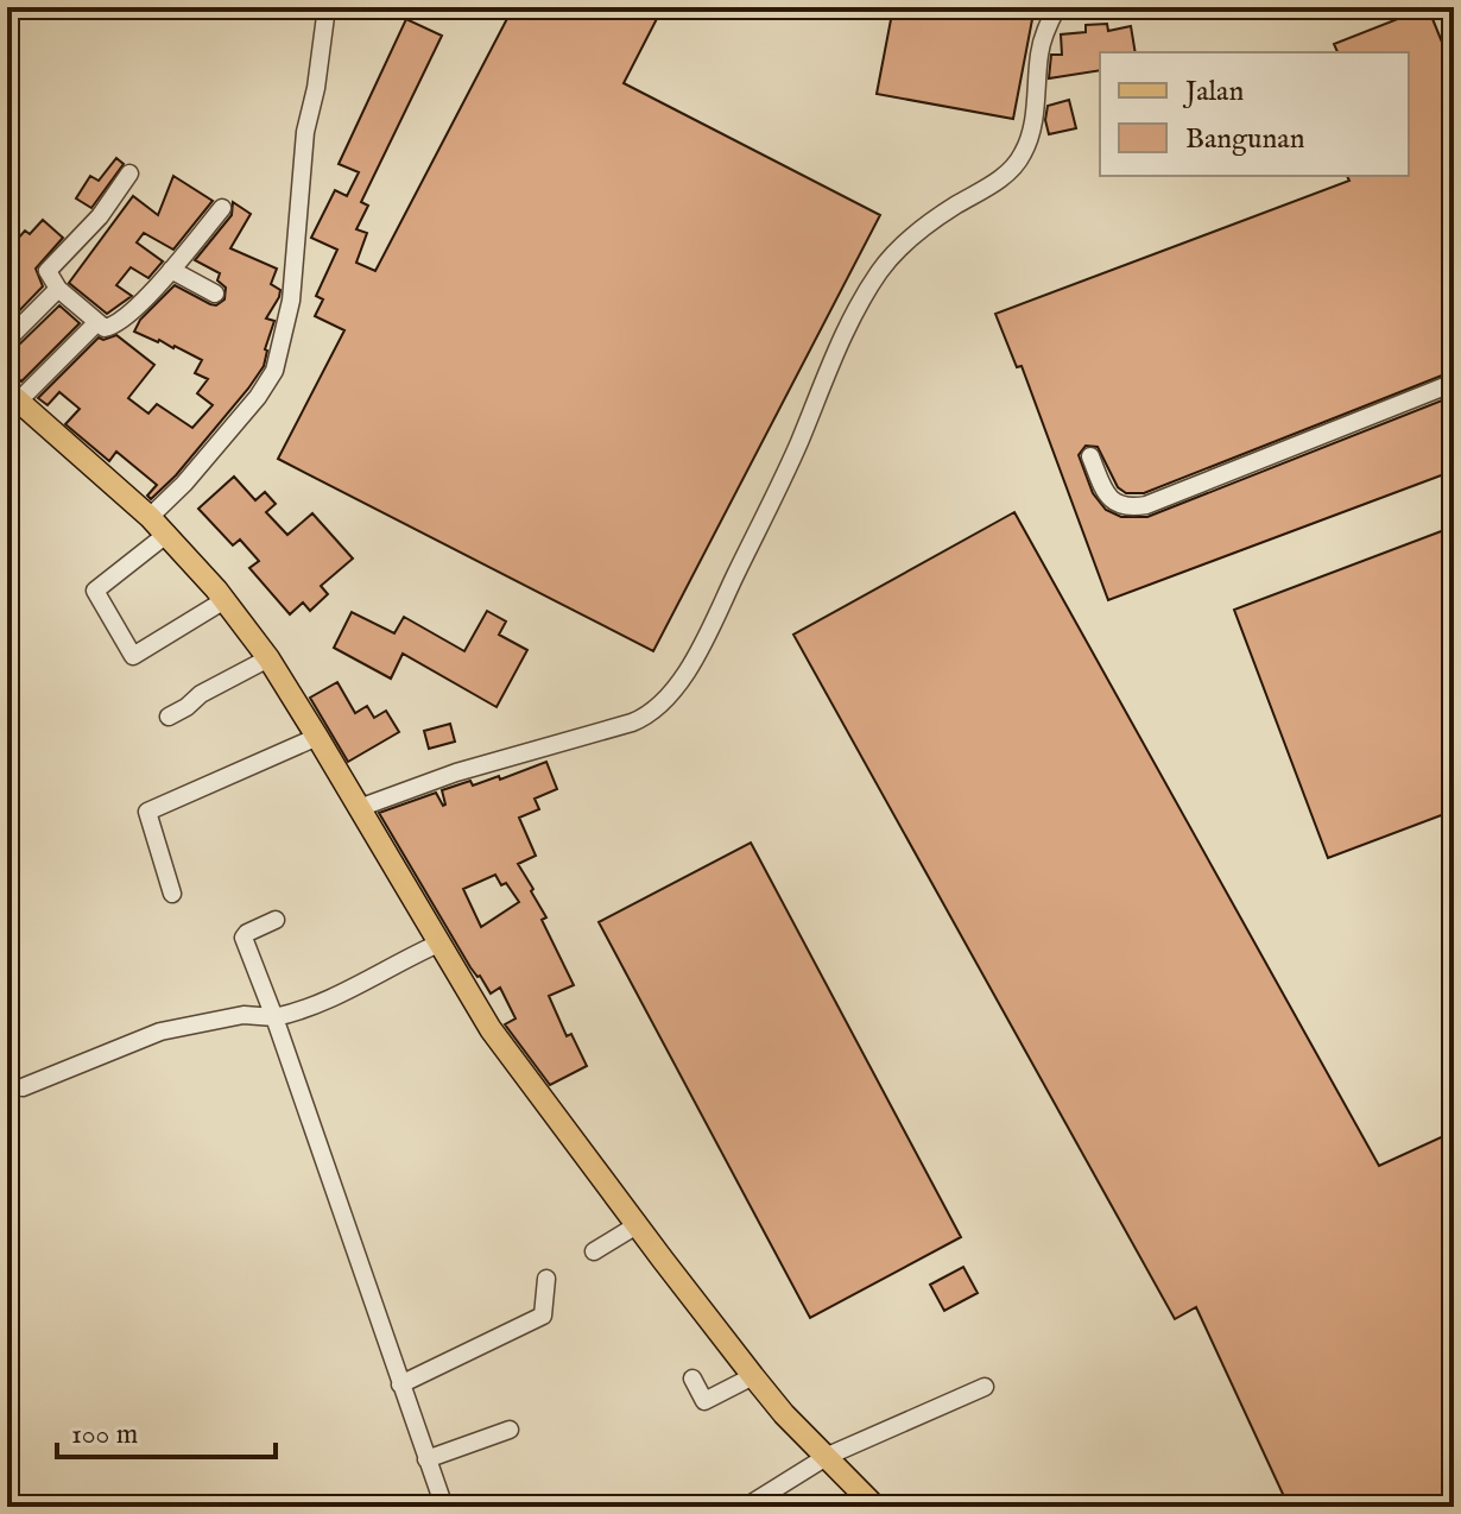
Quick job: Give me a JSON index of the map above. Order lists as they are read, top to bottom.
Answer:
{
  "legend": ["Jalan", "Bangunan"],
  "scale_bar": "100 m"
}
